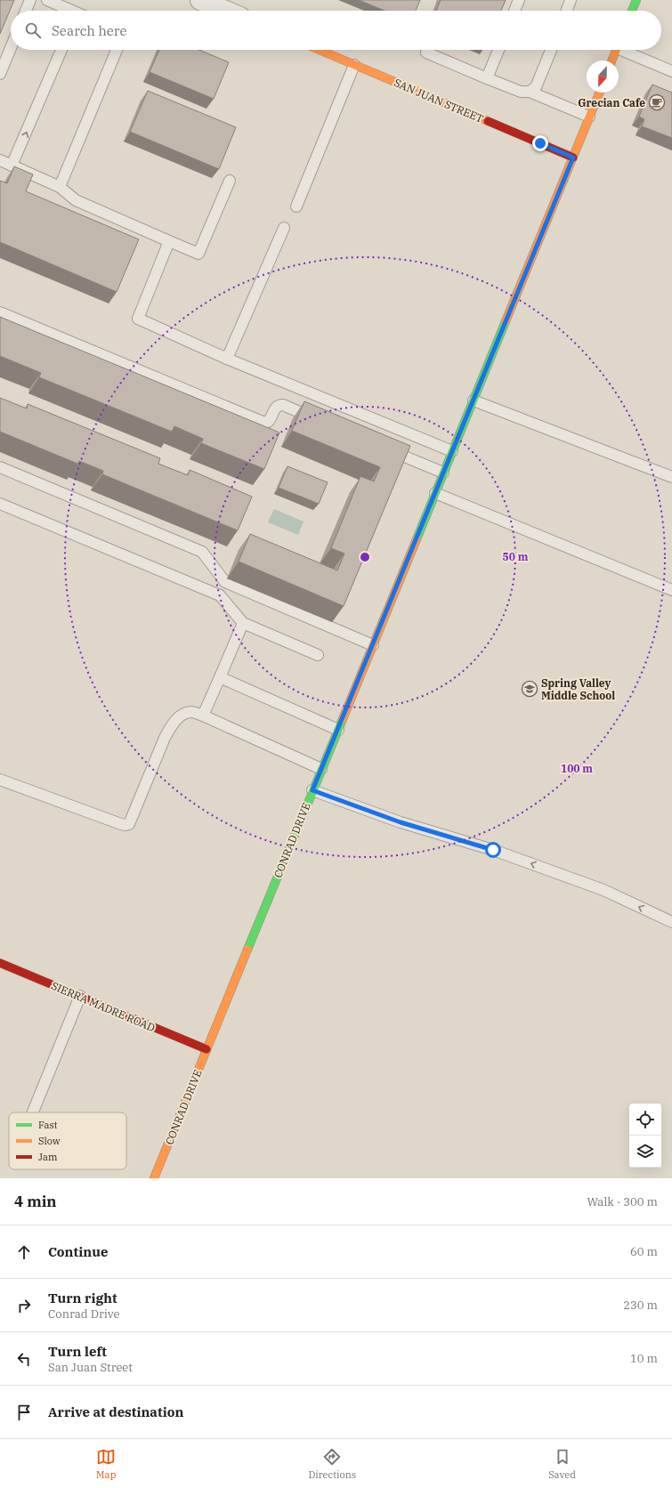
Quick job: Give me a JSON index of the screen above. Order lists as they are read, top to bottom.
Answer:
{
  "streets": {
    "street": ["SAN JUAN STREET", "CONRAD DRIVE", "SIERRA MADRE ROAD"]
  },
  "crossings": [
    ["SAN JUAN STREET", "CONRAD DRIVE"],
    ["CONRAD DRIVE", "SIERRA MADRE ROAD"]
  ],
  "places": {
    "cafe": ["Grecian Cafe"],
    "school or university": ["Spring Valley Middle School"]
  },
  "legend": ["Fast", "Slow", "Jam"],
  "north": "bottom",
  "page": {
    "search": "Search here",
    "heading": ["4 min", "Walk · 300 m"],
    "list": [
      ["Continue", "60 m"],
      ["Turn right", "Conrad Drive", "230 m"],
      ["Turn left", "San Juan Street", "10 m"],
      "Arrive at destination"
    ],
    "nav": ["Map", "Directions", "Saved"]
  },
  "rings": ["50 m", "100 m"]
}
